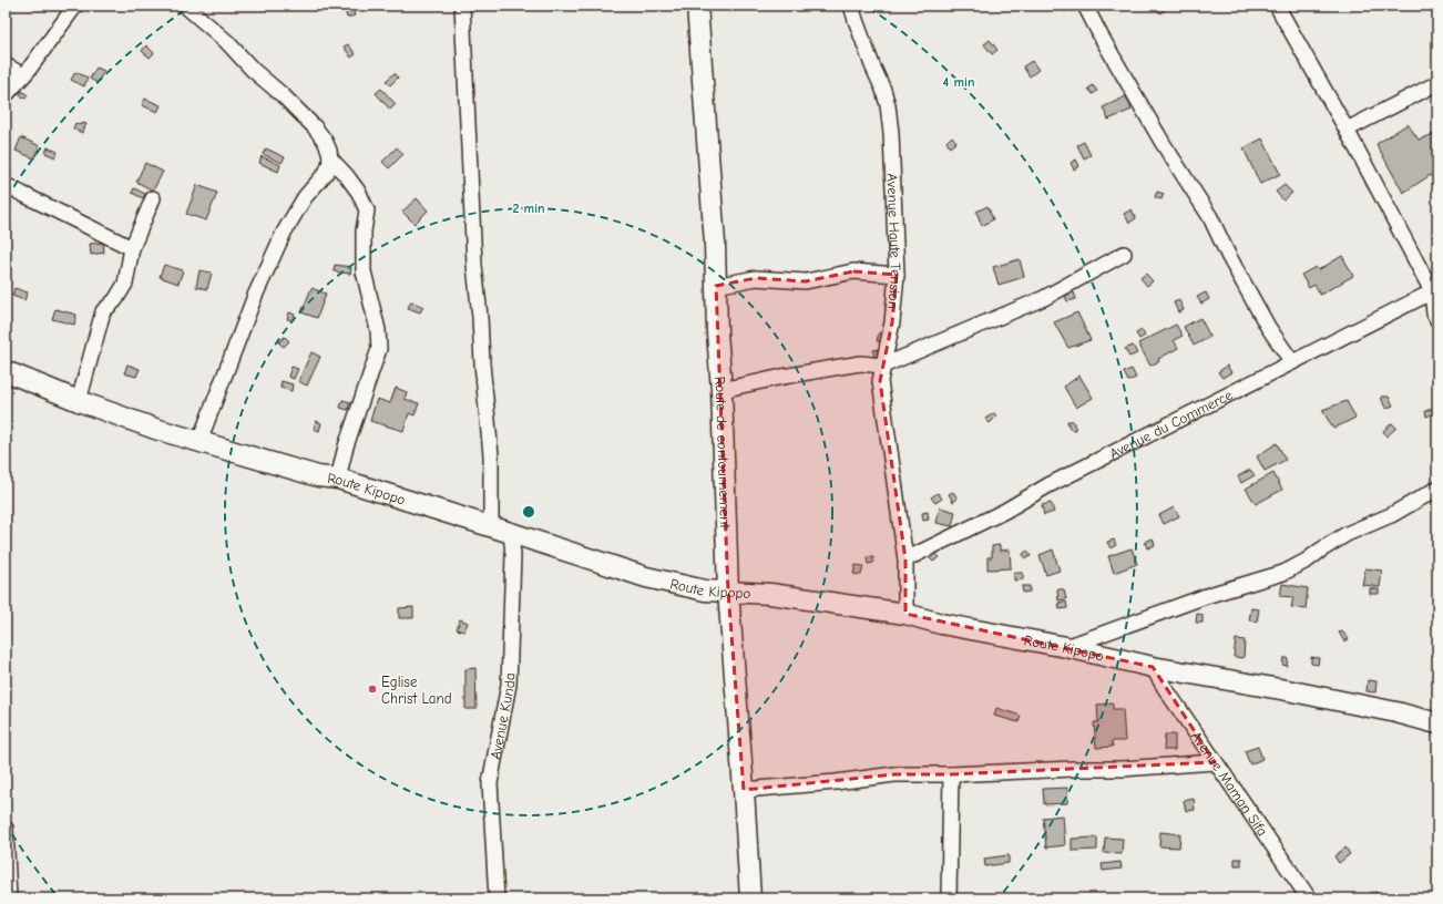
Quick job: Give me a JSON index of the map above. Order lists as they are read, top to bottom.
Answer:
{
  "streets": {
    "main road": ["Route de contournement", "Route Kipopo"],
    "street": [
      "Avenue Haute Tension",
      "Avenue du Commerce",
      "Avenue Kunda",
      "Avenue Maman Sifa"
    ]
  },
  "crossings": [
    ["Avenue Haute Tension", "Avenue du Commerce"],
    ["Avenue Haute Tension", "Route Kipopo"],
    ["Route de contournement", "Route Kipopo"],
    ["Route Kipopo", "Avenue Kunda"],
    ["Route Kipopo", "Avenue Maman Sifa"]
  ],
  "places": ["Eglise Christ Land"],
  "rings": ["4 min", "2 min"]
}
